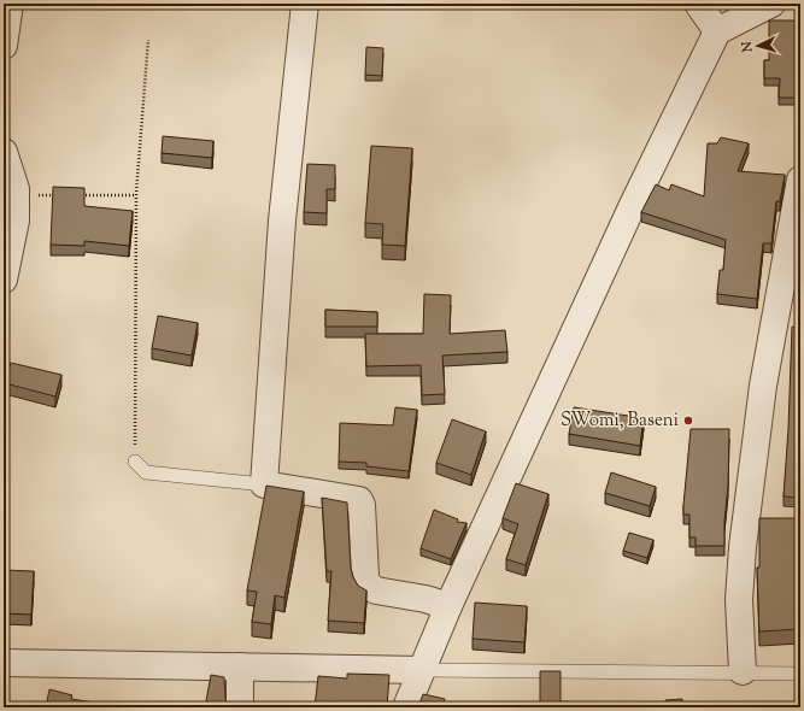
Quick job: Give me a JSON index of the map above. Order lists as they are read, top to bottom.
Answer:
{
  "places": ["SWomi, Baseni"],
  "north": "left"
}
